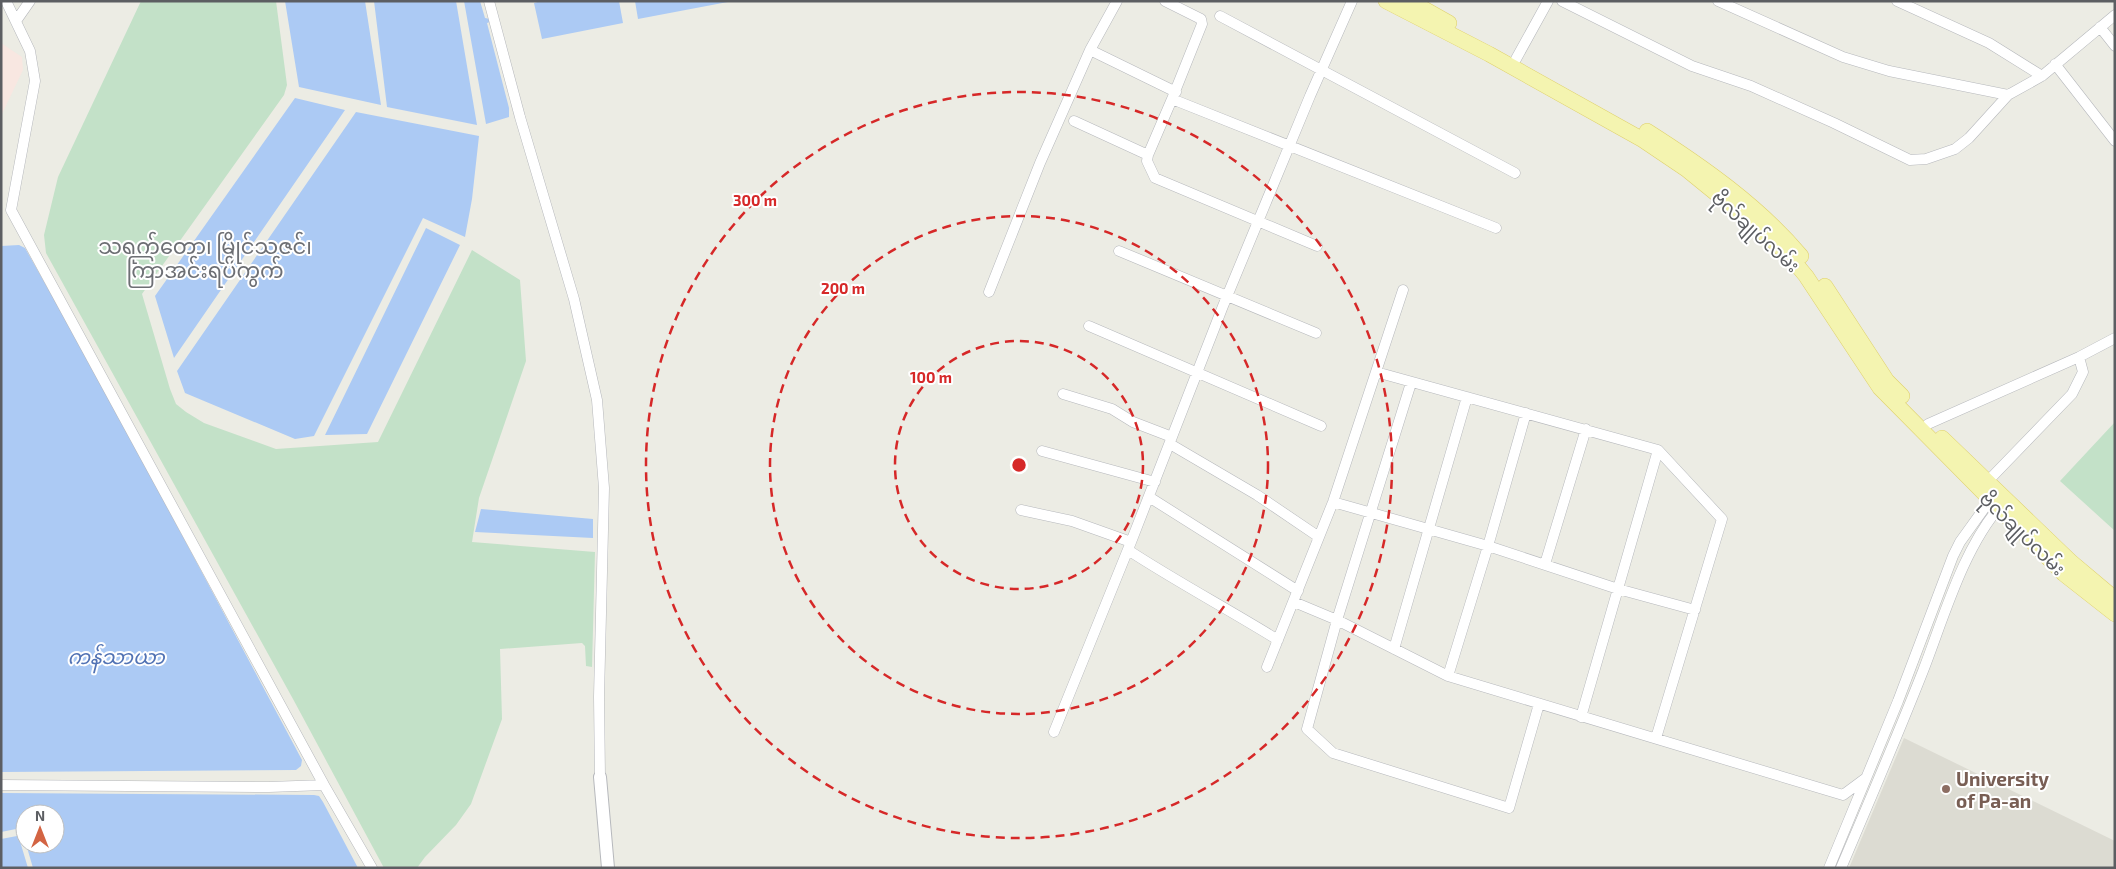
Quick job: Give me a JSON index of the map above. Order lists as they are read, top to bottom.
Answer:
{
  "streets": {
    "main road": ["ဗိုလ်ချုပ်လမ်း"]
  },
  "districts": ["သရက်တော၊ မြိုင်သဇင်၊ ကြာအင်းရပ်ကွက်"],
  "water": ["ကန်သာယာ"],
  "places": ["University of Pa-an"],
  "north": "top",
  "rings": ["300 m", "200 m", "100 m"]
}
